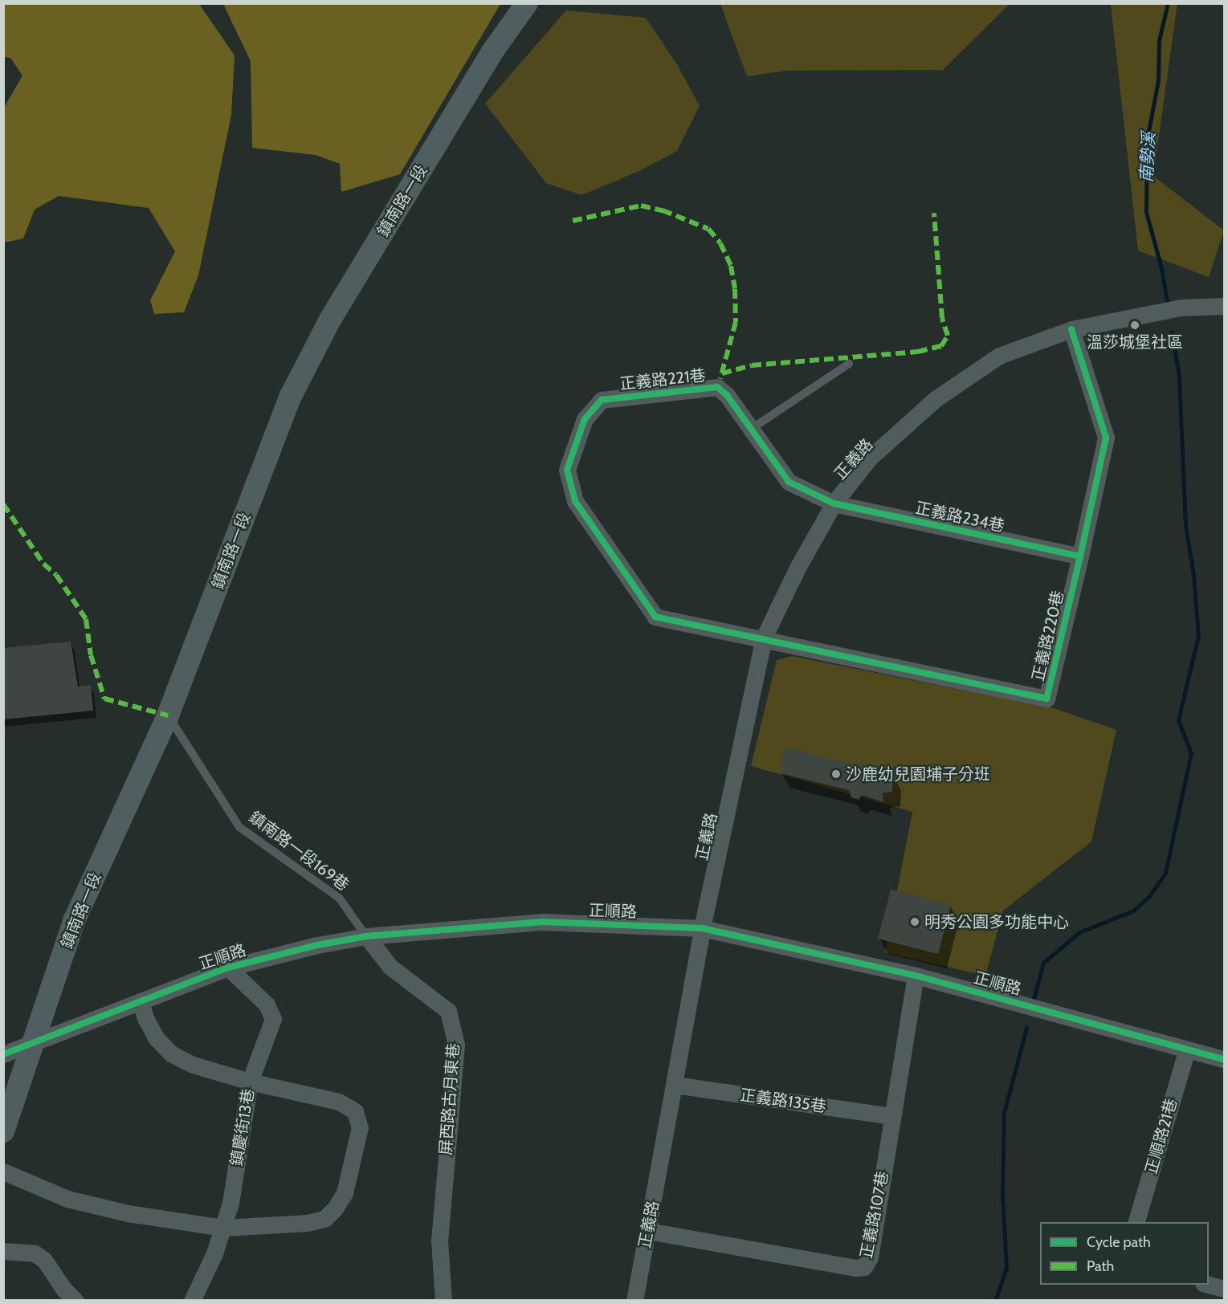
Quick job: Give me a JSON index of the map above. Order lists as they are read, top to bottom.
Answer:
{
  "streets": {
    "street": [
      "鎮南路一段",
      "正義路221巷",
      "正義路",
      "正義路234巷",
      "正義路220巷",
      "正順路",
      "屏西路古月東巷",
      "正義路135巷",
      "鎮慶街13巷",
      "正順路21巷",
      "正義路107巷"
    ],
    "lane": ["鎮南路一段169巷"]
  },
  "crossings": [
    ["鎮南路一段", "鎮南路一段169巷"],
    ["鎮南路一段", "正順路"],
    ["正義路221巷", "正義路"],
    ["正義路221巷", "正義路234巷"],
    ["正義路221巷", "正義路220巷"],
    ["正義路", "正義路234巷"],
    ["正義路", "正義路220巷"],
    ["正義路", "正順路"],
    ["正義路", "正義路135巷"],
    ["正義路", "正義路107巷"],
    ["正義路234巷", "正義路220巷"],
    ["鎮南路一段169巷", "正順路"],
    ["鎮南路一段169巷", "屏西路古月東巷"],
    ["正順路", "屏西路古月東巷"],
    ["正順路", "鎮慶街13巷"],
    ["正順路", "正順路21巷"],
    ["正順路", "正義路107巷"],
    ["正義路135巷", "正義路107巷"]
  ],
  "water": ["南勢溪"],
  "places": ["溫莎城堡社區", "沙鹿幼兒園埔子分班", "明秀公園多功能中心"],
  "legend": ["Cycle path", "Path"]
}
